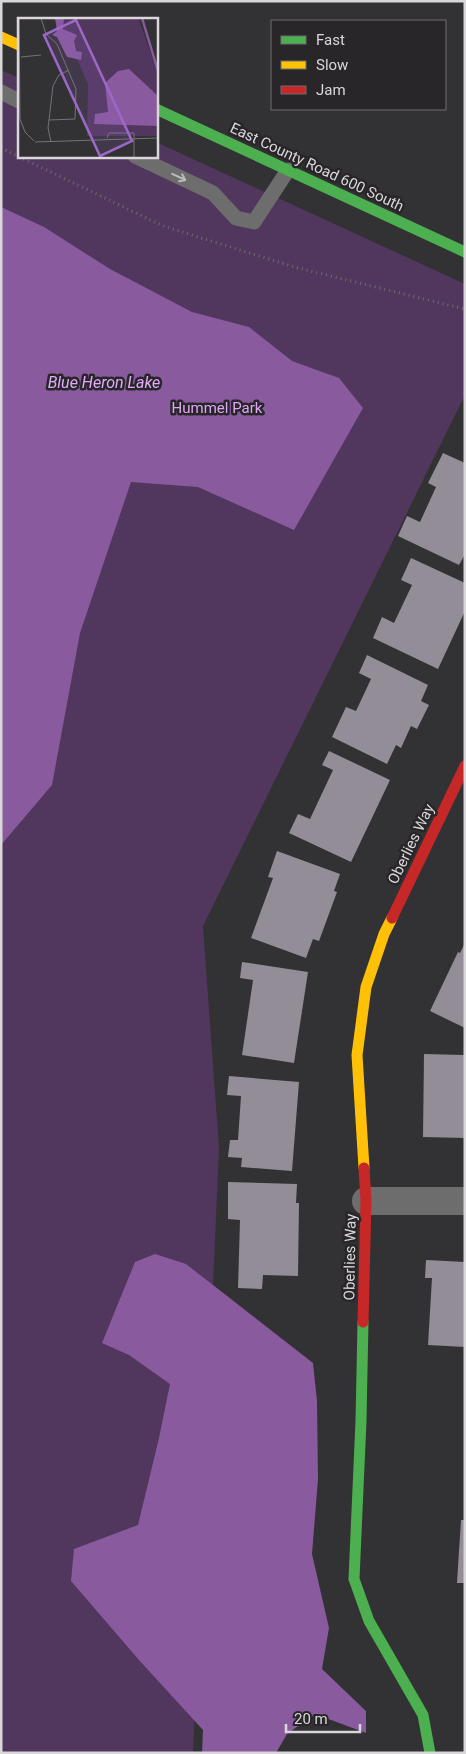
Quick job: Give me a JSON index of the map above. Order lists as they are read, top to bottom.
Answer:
{
  "streets": {
    "street": ["East County Road 600 South", "Oberlies Way"]
  },
  "water": ["Blue Heron Lake"],
  "parks": ["Hummel Park"],
  "legend": ["Fast", "Slow", "Jam"],
  "scale_bar": "20 m"
}
